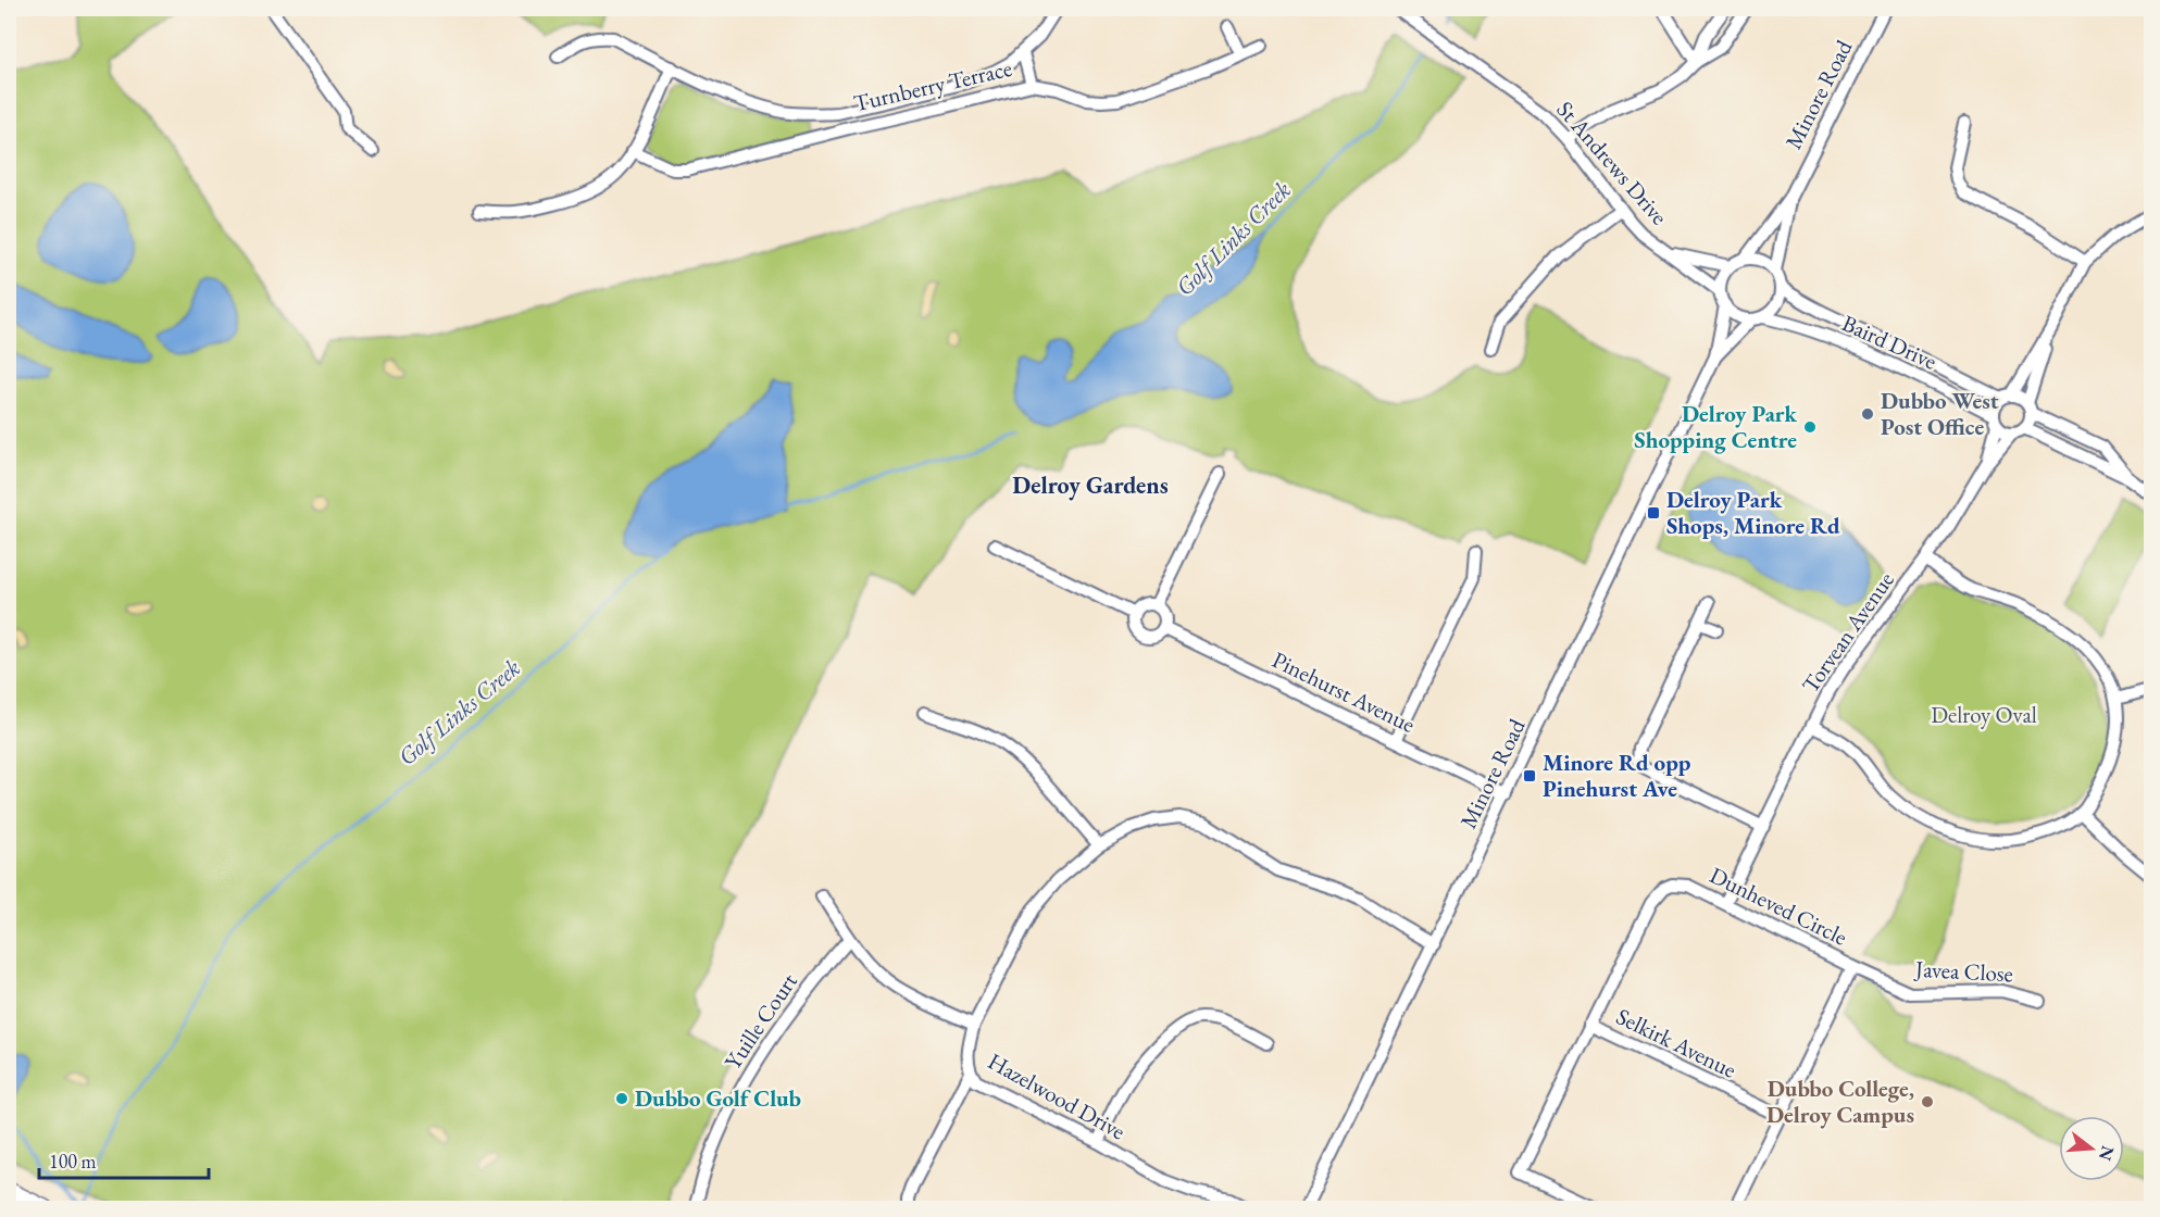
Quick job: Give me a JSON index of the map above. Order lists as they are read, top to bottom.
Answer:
{
  "streets": {
    "street": [
      "Turnberry Terrace",
      "Minore Road",
      "St Andrews Drive",
      "Baird Drive",
      "Torvean Avenue",
      "Pinehurst Avenue",
      "Dunheved Circle",
      "Javea Close",
      "Yuille Court",
      "Selkirk Avenue",
      "Hazelwood Drive"
    ]
  },
  "crossings": [
    ["Minore Road", "St Andrews Drive"],
    ["Minore Road", "Baird Drive"],
    ["Minore Road", "Pinehurst Avenue"],
    ["Minore Road", "Hazelwood Drive"],
    ["St Andrews Drive", "Baird Drive"],
    ["Baird Drive", "Torvean Avenue"],
    ["Torvean Avenue", "Dunheved Circle"],
    ["Dunheved Circle", "Javea Close"],
    ["Dunheved Circle", "Selkirk Avenue"]
  ],
  "districts": ["Delroy Gardens"],
  "water": ["Golf Links Creek"],
  "parks": ["Delroy Oval"],
  "places": {
    "other": [
      "Dubbo West Post Office",
      "Delroy Park Shopping Centre",
      "Dubbo Golf Club",
      "Dubbo College, Delroy Campus"
    ],
    "transit": ["Delroy Park Shops, Minore Rd", "Minore Rd opp Pinehurst Ave"]
  },
  "scale_bar": "100 m",
  "north": "right"
}
